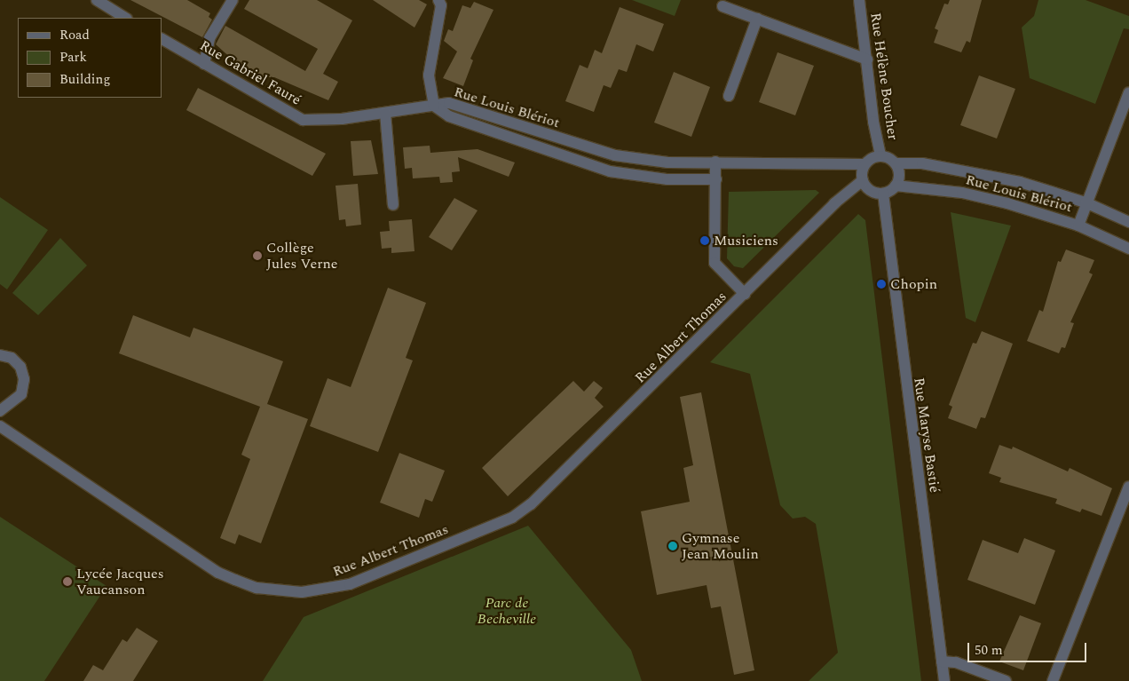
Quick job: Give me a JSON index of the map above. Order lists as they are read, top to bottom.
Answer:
{
  "streets": {
    "street": [
      "Rue Gabriel Fauré",
      "Rue Hélène Boucher",
      "Rue Louis Blériot",
      "Rue Albert Thomas",
      "Rue Maryse Bastié"
    ]
  },
  "crossings": [
    ["Rue Gabriel Fauré", "Rue Louis Blériot"],
    ["Rue Hélène Boucher", "Rue Louis Blériot"],
    ["Rue Hélène Boucher", "Rue Albert Thomas"],
    ["Rue Hélène Boucher", "Rue Maryse Bastié"],
    ["Rue Louis Blériot", "Rue Albert Thomas"],
    ["Rue Louis Blériot", "Rue Maryse Bastié"],
    ["Rue Albert Thomas", "Rue Maryse Bastié"]
  ],
  "parks": ["Parc de Becheville"],
  "places": [
    "Musiciens",
    "Collège Jules Verne",
    "Chopin",
    "Gymnase Jean Moulin",
    "Lycée Jacques Vaucanson"
  ],
  "legend": ["Road", "Park", "Building"],
  "scale_bar": "50 m"
}
